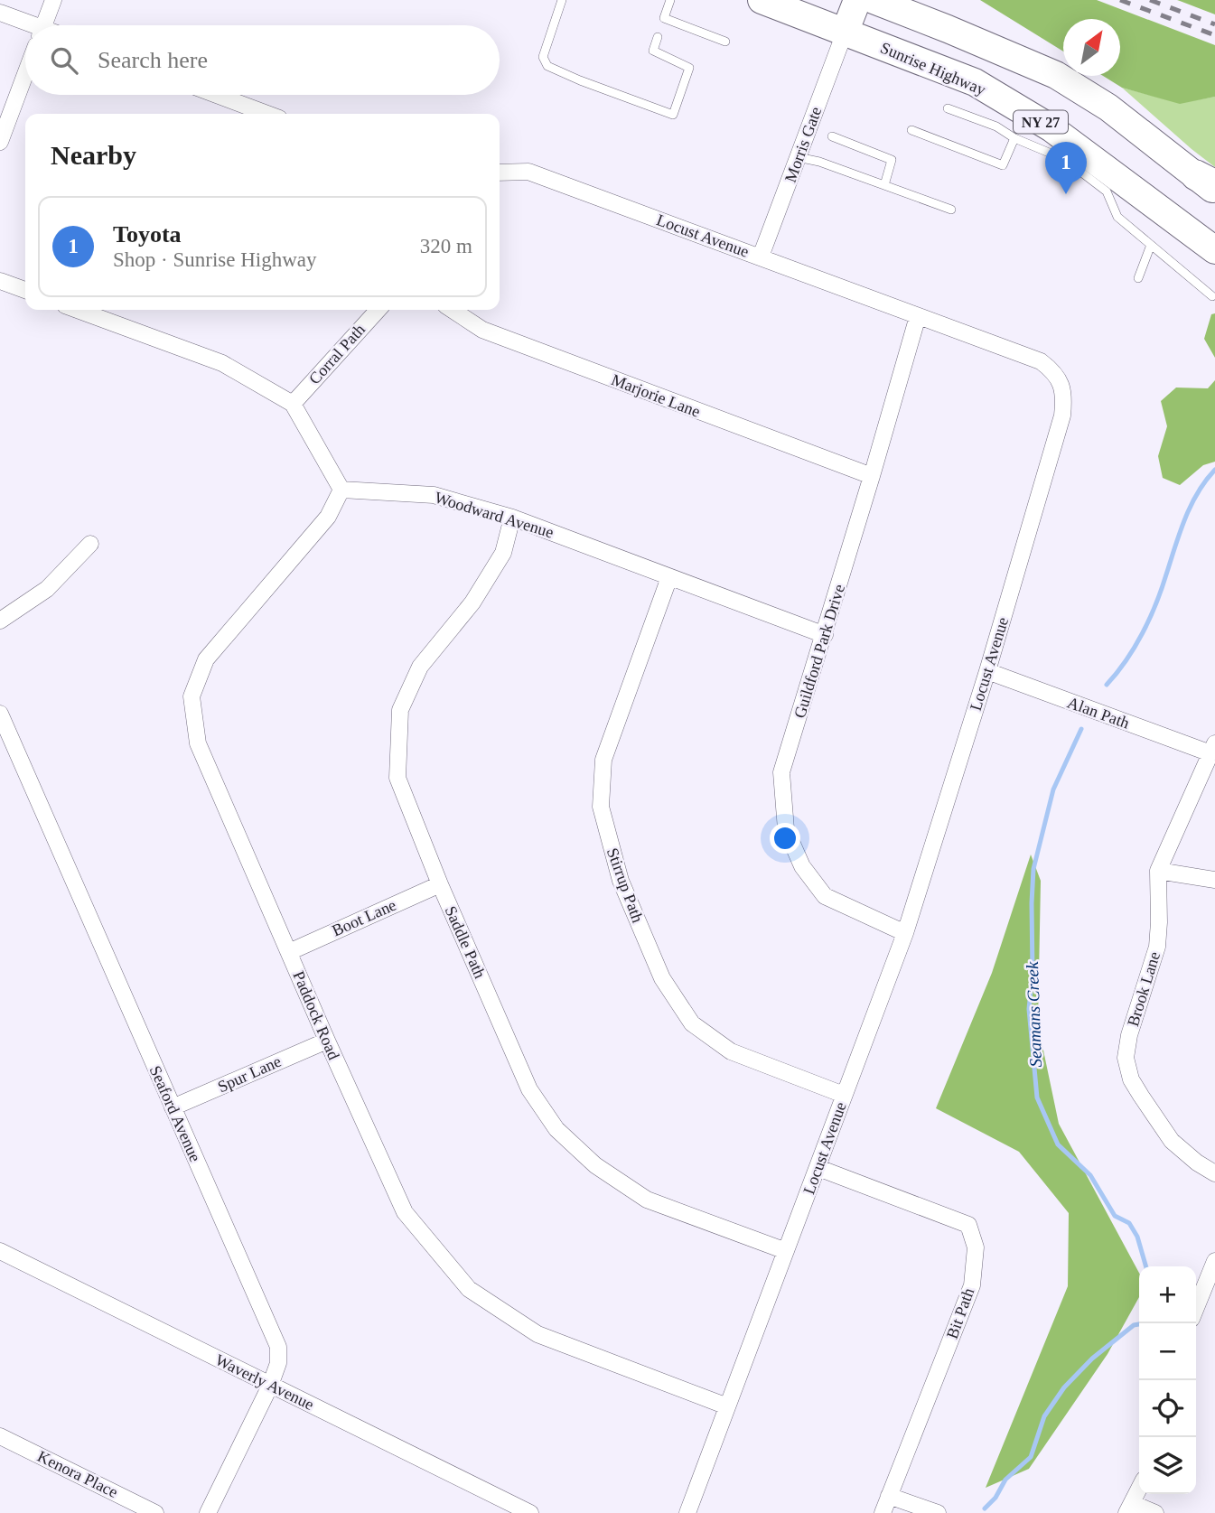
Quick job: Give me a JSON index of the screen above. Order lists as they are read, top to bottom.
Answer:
{
  "streets": {
    "highway": ["Sunrise Highway", "NY 27"],
    "street": [
      "Morris Gate",
      "Locust Avenue",
      "Corral Path",
      "Marjorie Lane",
      "Woodward Avenue",
      "Guildford Park Drive",
      "Alan Path",
      "Stirrup Path",
      "Boot Lane",
      "Saddle Path",
      "Brook Lane",
      "Paddock Road",
      "Spur Lane",
      "Seaford Avenue",
      "Bit Path",
      "Waverly Avenue",
      "Kenora Place"
    ]
  },
  "crossings": [
    ["Sunrise Highway", "Morris Gate"],
    ["Morris Gate", "Locust Avenue"],
    ["Locust Avenue", "Guildford Park Drive"],
    ["Locust Avenue", "Alan Path"],
    ["Locust Avenue", "Stirrup Path"],
    ["Locust Avenue", "Saddle Path"],
    ["Locust Avenue", "Paddock Road"],
    ["Locust Avenue", "Bit Path"],
    ["Marjorie Lane", "Guildford Park Drive"],
    ["Woodward Avenue", "Guildford Park Drive"],
    ["Woodward Avenue", "Stirrup Path"],
    ["Woodward Avenue", "Saddle Path"],
    ["Woodward Avenue", "Paddock Road"],
    ["Alan Path", "Brook Lane"],
    ["Boot Lane", "Saddle Path"],
    ["Boot Lane", "Paddock Road"],
    ["Paddock Road", "Spur Lane"],
    ["Spur Lane", "Seaford Avenue"],
    ["Seaford Avenue", "Waverly Avenue"]
  ],
  "water": ["Seamans Creek"],
  "north": "top right",
  "page": {
    "search": "Search here",
    "heading": "Nearby",
    "pins": "1",
    "list": [
      {
        "mark": "1",
        "name": "Toyota",
        "note": "Shop · Sunrise Highway",
        "value": "320 m"
      }
    ],
    "map_buttons": ["+", "−"]
  }
}
